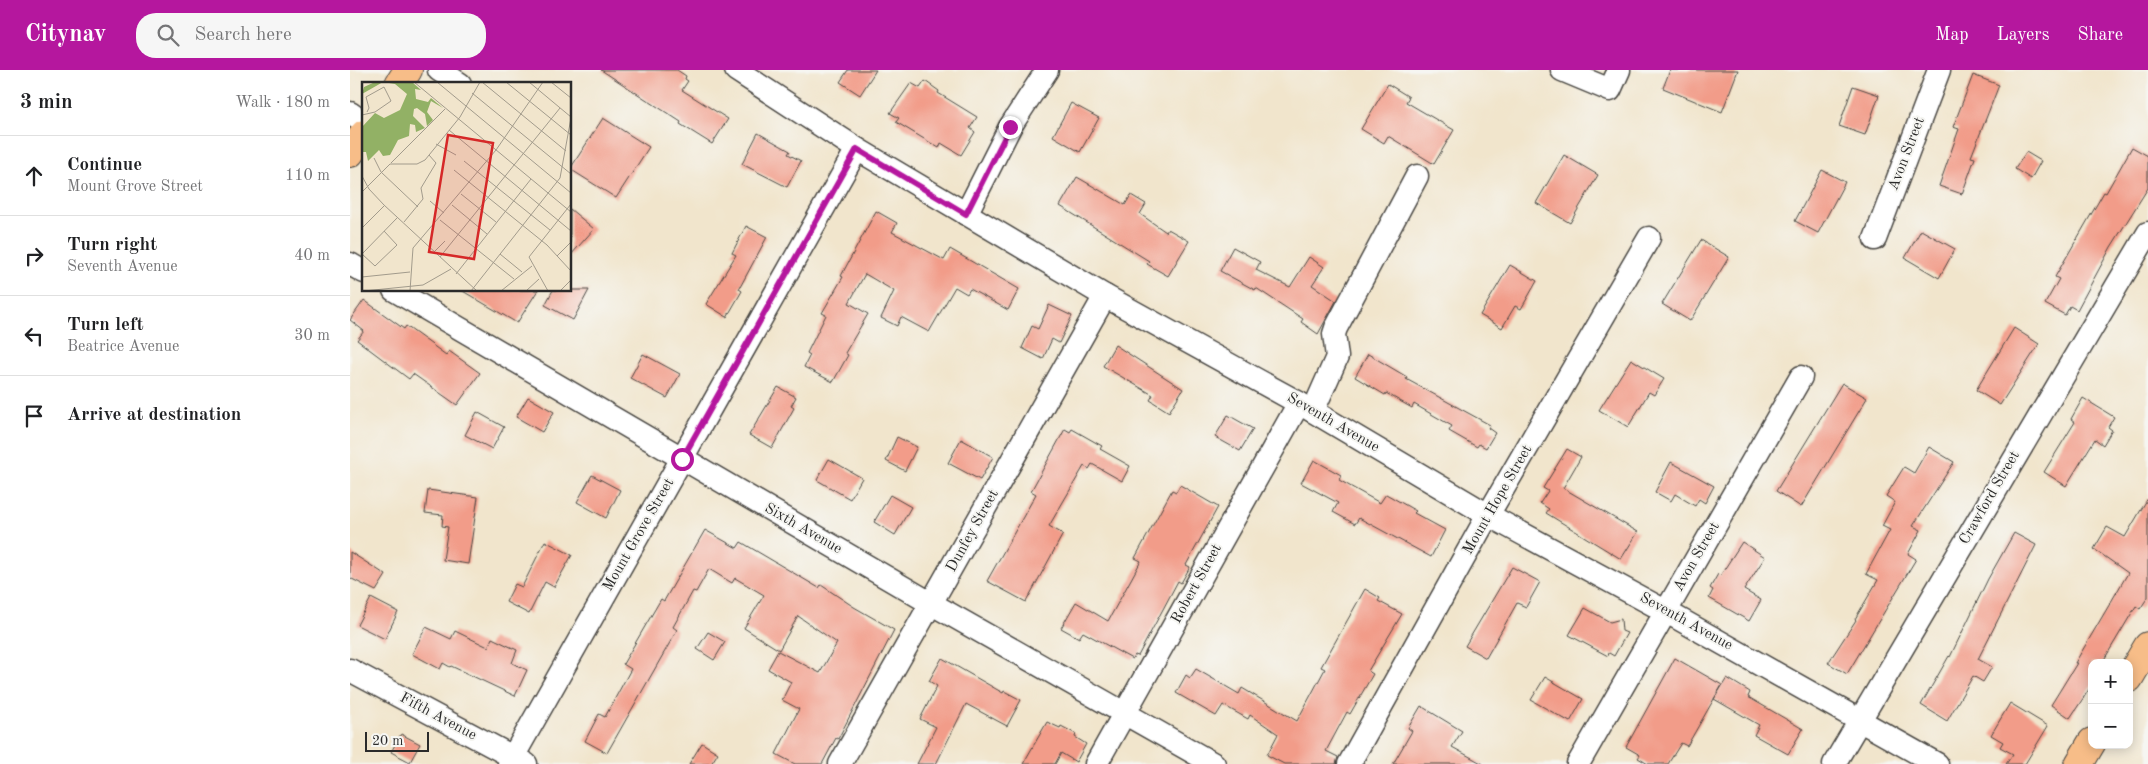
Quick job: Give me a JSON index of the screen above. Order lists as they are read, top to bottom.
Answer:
{
  "streets": {
    "street": [
      "Avon Street",
      "Seventh Avenue",
      "Crawford Street",
      "Mount Hope Street",
      "Sixth Avenue",
      "Dunfey Street",
      "Mount Grove Street",
      "Robert Street",
      "Fifth Avenue"
    ]
  },
  "crossings": [
    ["Avon Street", "Seventh Avenue"],
    ["Seventh Avenue", "Crawford Street"],
    ["Seventh Avenue", "Mount Hope Street"],
    ["Seventh Avenue", "Dunfey Street"],
    ["Seventh Avenue", "Mount Grove Street"],
    ["Seventh Avenue", "Robert Street"],
    ["Sixth Avenue", "Dunfey Street"],
    ["Sixth Avenue", "Mount Grove Street"],
    ["Sixth Avenue", "Robert Street"],
    ["Mount Grove Street", "Fifth Avenue"]
  ],
  "scale_bar": "20 m",
  "page": {
    "header": "Citynav",
    "search": "Search here",
    "nav": ["Map", "Layers", "Share"],
    "heading": ["3 min", "Walk · 180 m"],
    "list": [
      ["Continue", "Mount Grove Street", "110 m"],
      ["Turn right", "Seventh Avenue", "40 m"],
      ["Turn left", "Beatrice Avenue", "30 m"],
      "Arrive at destination"
    ],
    "map_buttons": ["+", "−"],
    "scale": "20 m"
  }
}
